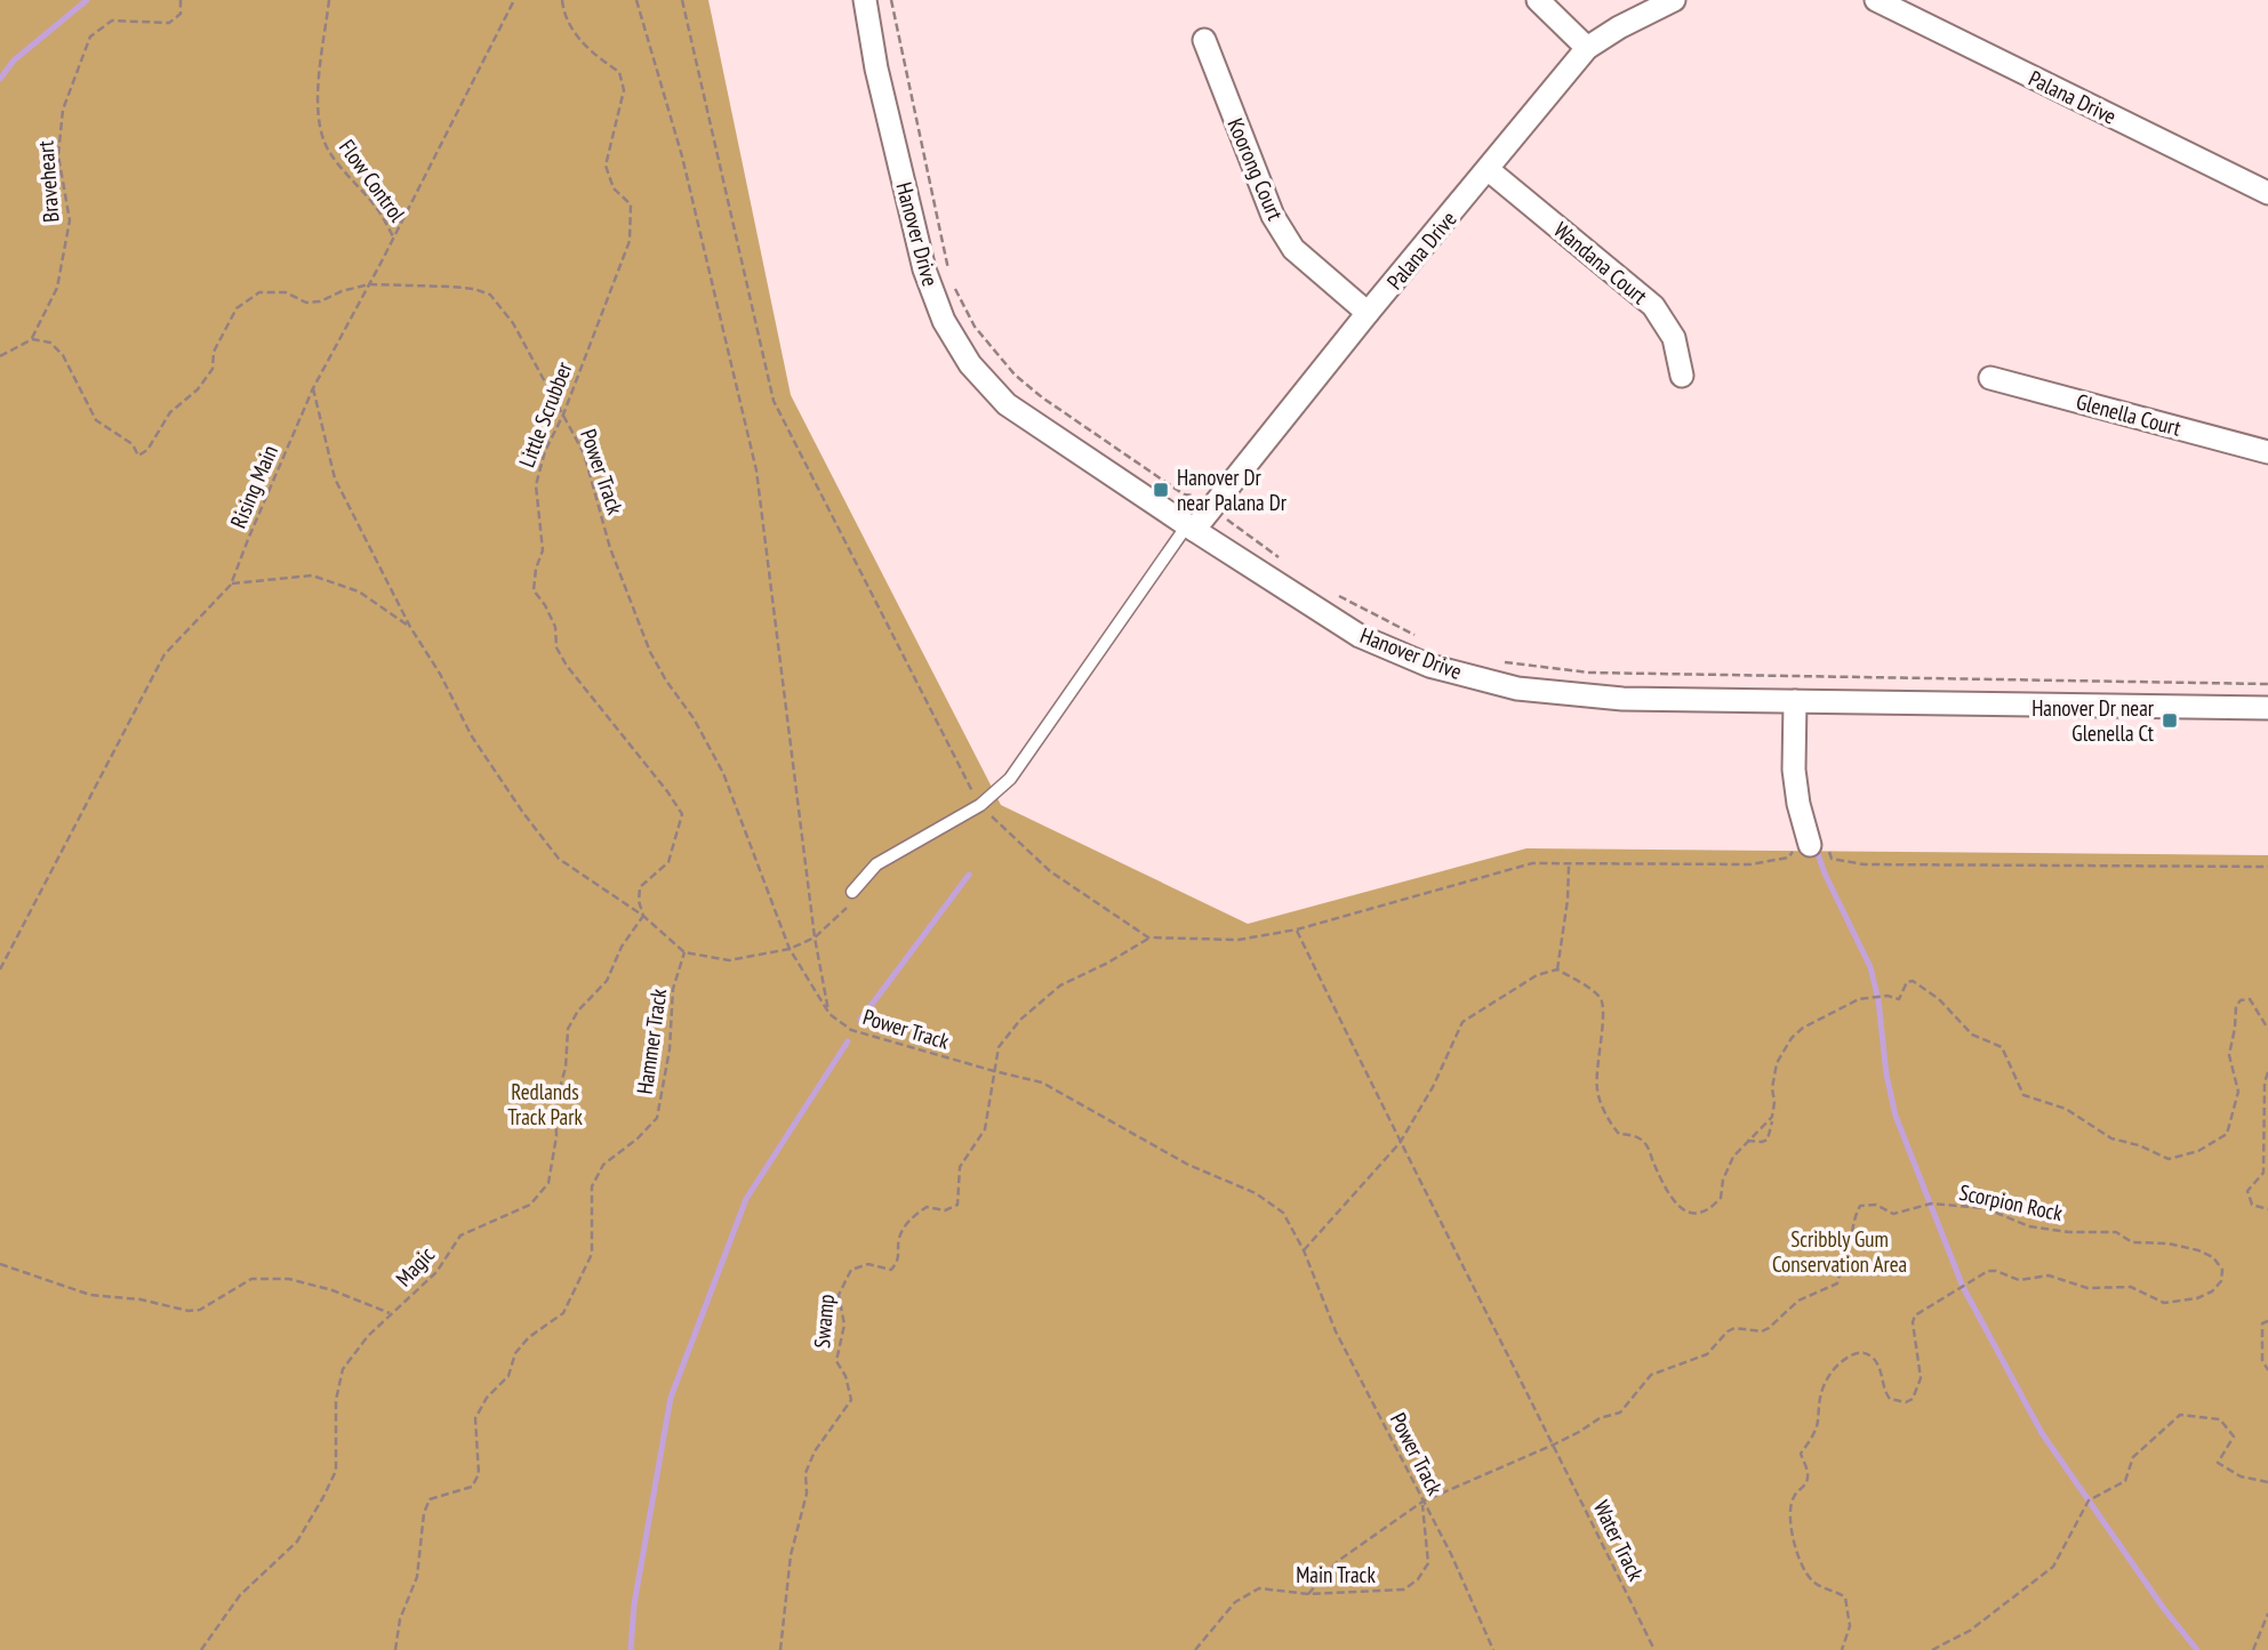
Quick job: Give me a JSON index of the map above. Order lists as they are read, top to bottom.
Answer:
{
  "streets": {
    "street": [
      "Palana Drive",
      "Koorong Court",
      "Hanover Drive",
      "Wandana Court",
      "Glenella Court"
    ],
    "path": [
      "Flow Control",
      "Braveheart",
      "Little Scrubber",
      "Power Track",
      "Rising Main",
      "Hammer Track",
      "Scorpion Rock",
      "Magic",
      "Swamp",
      "Water Track",
      "Main Track"
    ]
  },
  "crossings": [
    ["Palana Drive", "Koorong Court"],
    ["Palana Drive", "Hanover Drive"],
    ["Palana Drive", "Wandana Court"],
    ["Flow Control", "Rising Main"],
    ["Little Scrubber", "Power Track"],
    ["Little Scrubber", "Magic"],
    ["Power Track", "Rising Main"],
    ["Power Track", "Swamp"],
    ["Power Track", "Main Track"],
    ["Scorpion Rock", "Water Track"]
  ],
  "parks": ["Redlands Track Park", "Scribbly Gum Conservation Area"],
  "places": {
    "transit": ["Hanover Dr near Palana Dr", "Hanover Dr near Glenella Ct"]
  }
}
